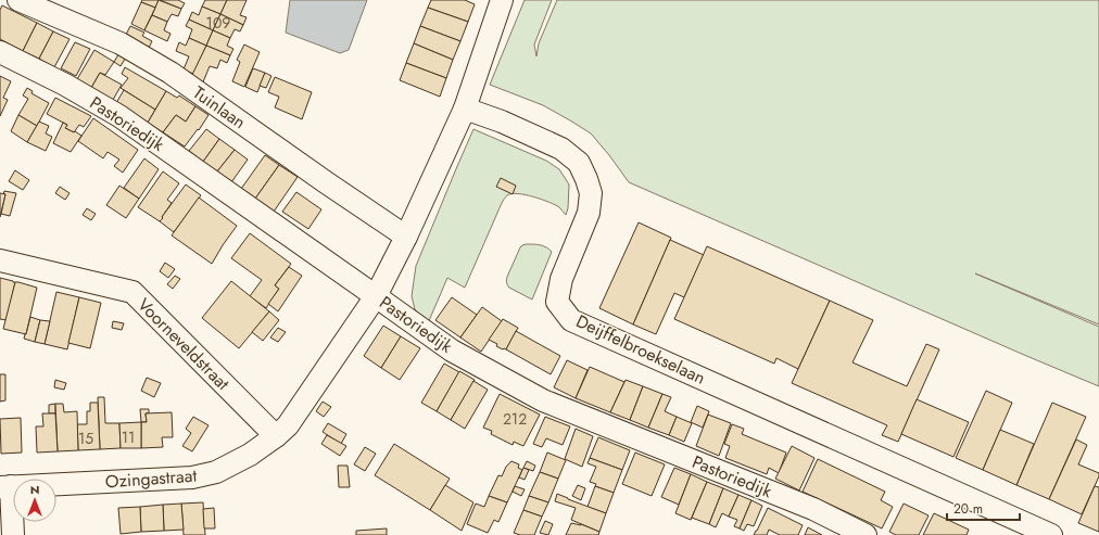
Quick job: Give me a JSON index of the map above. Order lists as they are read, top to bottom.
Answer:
{
  "streets": {
    "street": [
      "Tuinlaan",
      "Pastoriedijk",
      "Voorneveldstraat",
      "Deijffelbroekselaan",
      "Ozingastraat"
    ]
  },
  "crossings": [
    ["Pastoriedijk", "Ozingastraat"],
    ["Voorneveldstraat", "Ozingastraat"]
  ],
  "house_numbers": [
    "109",
    "212",
    "11",
    "15"
  ],
  "scale_bar": "20 m",
  "north": "top"
}
